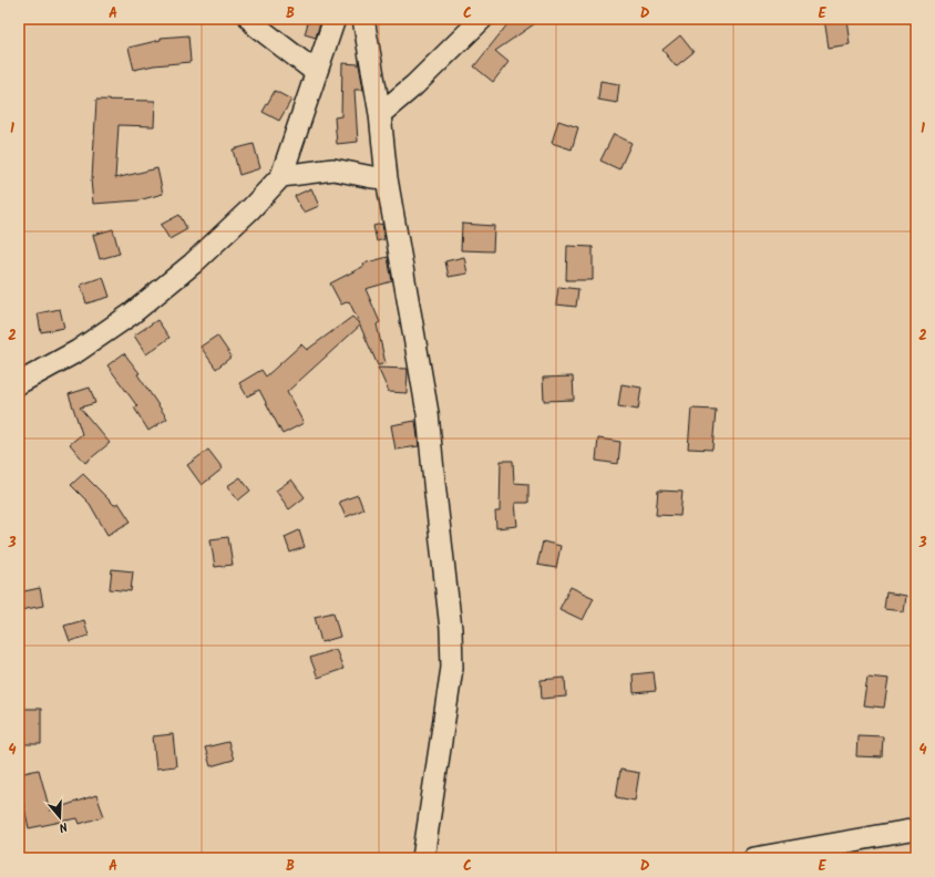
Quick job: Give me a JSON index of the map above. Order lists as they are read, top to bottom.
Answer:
{
  "north": "bottom",
  "grid": {
    "columns": [
      "A",
      "B",
      "C",
      "D",
      "E"
    ],
    "rows": [
      "1",
      "2",
      "3",
      "4"
    ]
  }
}
